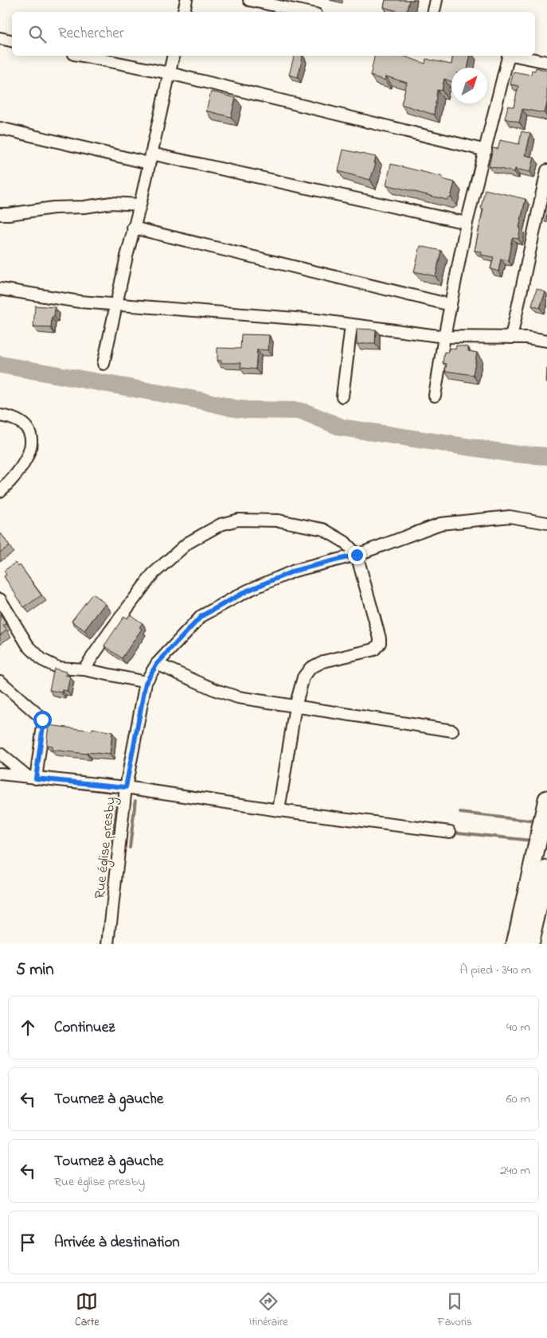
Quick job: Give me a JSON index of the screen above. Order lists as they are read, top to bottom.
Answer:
{
  "streets": {
    "street": ["Rue église presby"]
  },
  "north": "top right",
  "page": {
    "search": "Rechercher",
    "heading": ["5 min", "À pied · 340 m"],
    "list": [
      ["Continuez", "40 m"],
      ["Tournez à gauche", "60 m"],
      ["Tournez à gauche", "Rue église presby", "240 m"],
      "Arrivée à destination"
    ],
    "nav": ["Carte", "Itinéraire", "Favoris"]
  }
}
